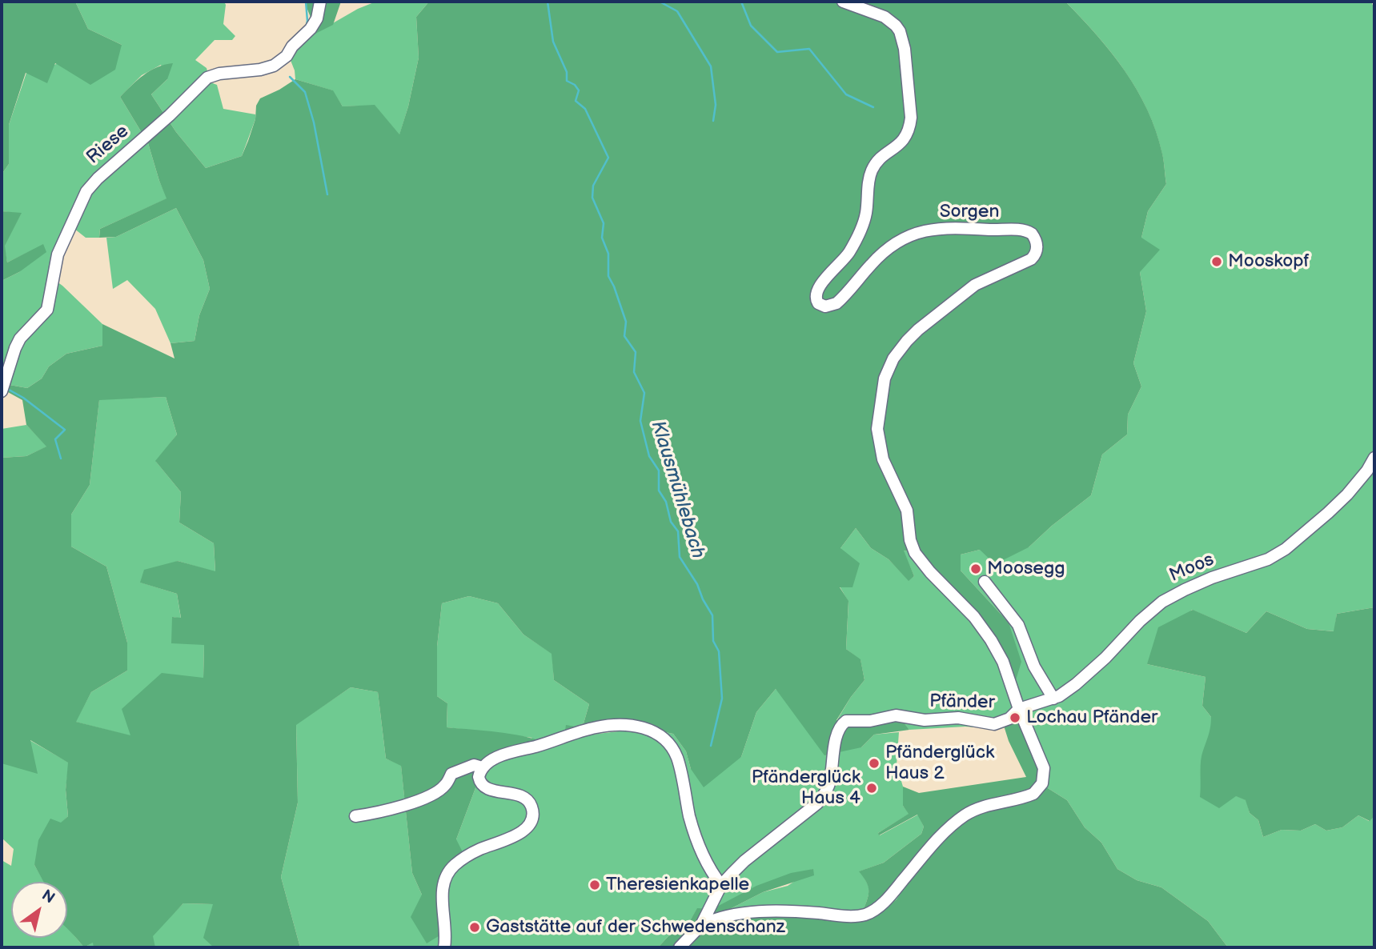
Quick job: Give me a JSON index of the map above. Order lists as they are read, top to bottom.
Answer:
{
  "streets": {
    "street": [
      "Riese",
      "Sorgen",
      "Moos",
      "Pfänder"
    ]
  },
  "crossings": [
    ["Sorgen", "Moos"],
    ["Sorgen", "Pfänder"],
    ["Moos", "Pfänder"]
  ],
  "water": ["Klausmühlebach"],
  "places": [
    "Mooskopf",
    "Moosegg",
    "Lochau Pfänder",
    "Pfänderglück Haus 2",
    "Pfänderglück Haus 4",
    "Theresienkapelle",
    "Gaststätte auf der Schwedenschanz"
  ],
  "north": "top right"
}
